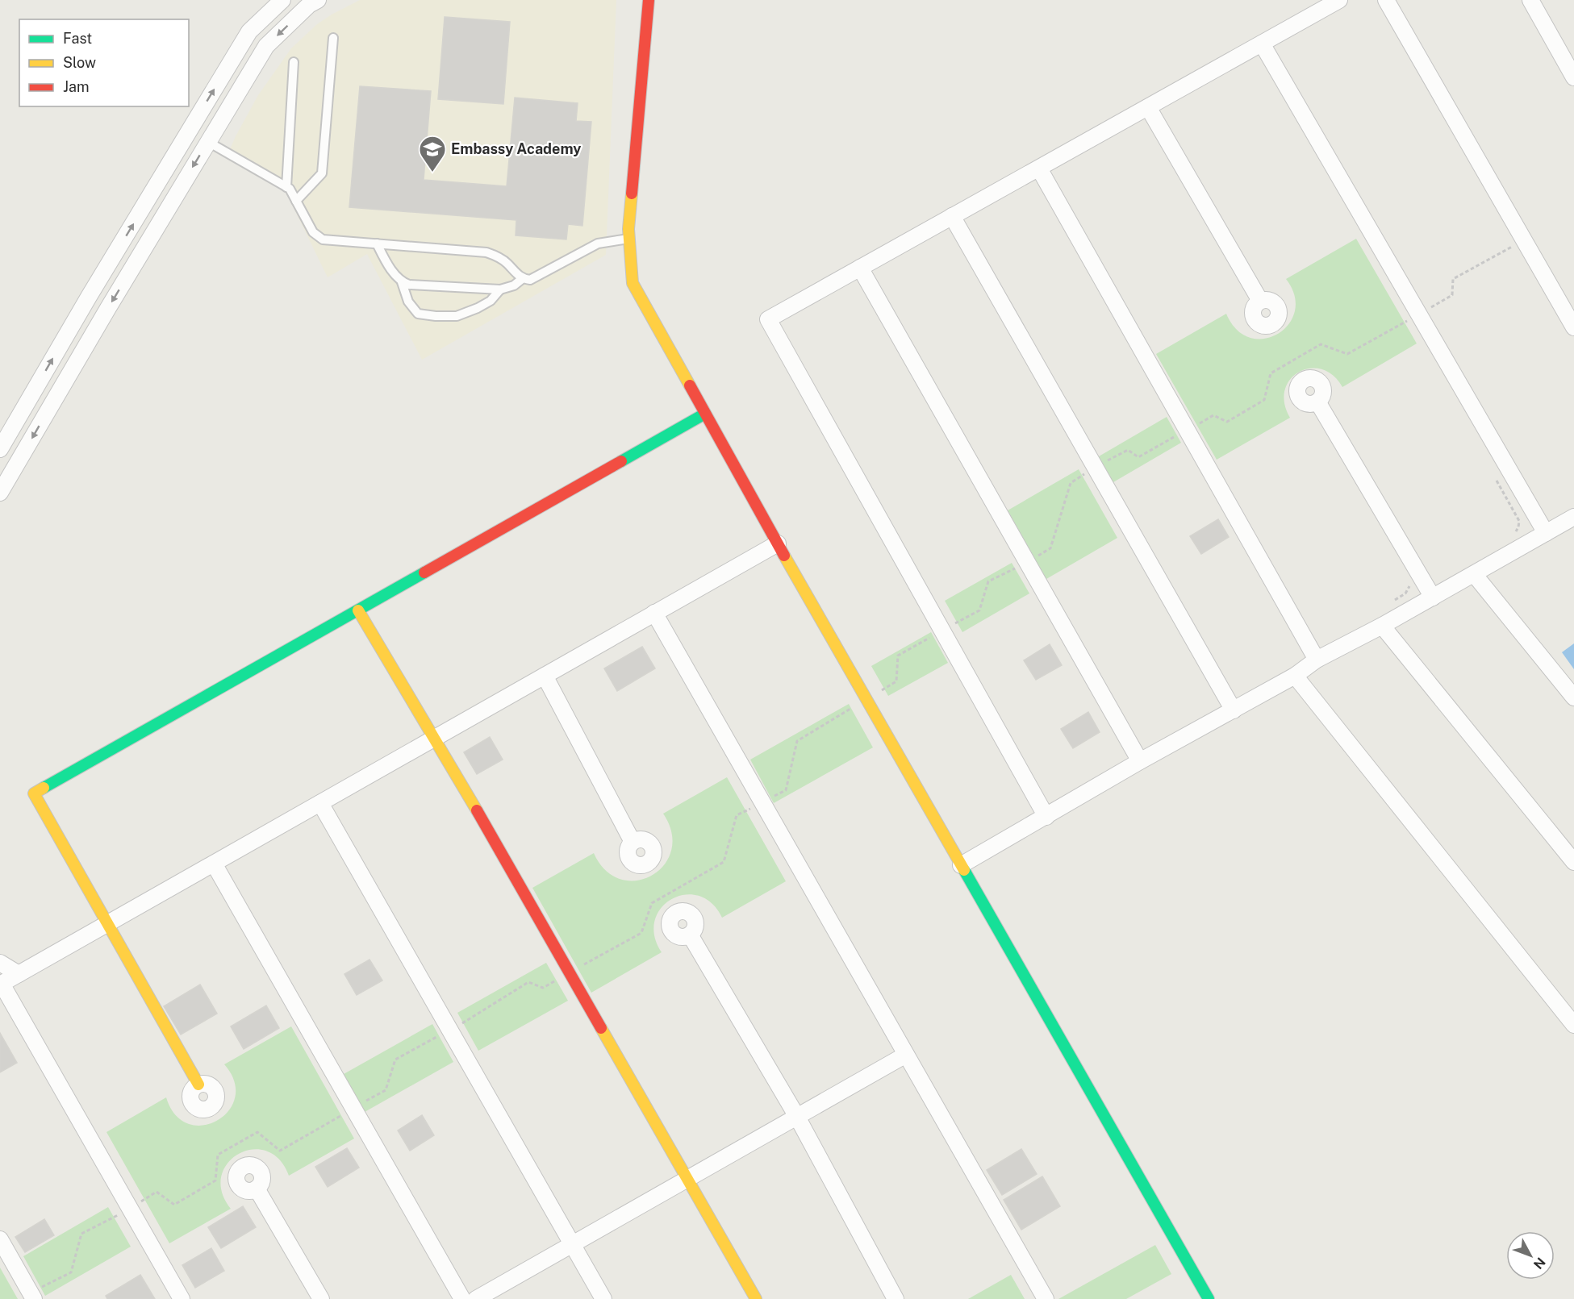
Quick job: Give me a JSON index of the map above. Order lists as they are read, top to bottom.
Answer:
{
  "places": {
    "school or university": ["Embassy Academy"]
  },
  "legend": ["Fast", "Slow", "Jam"],
  "north": "bottom right"
}
